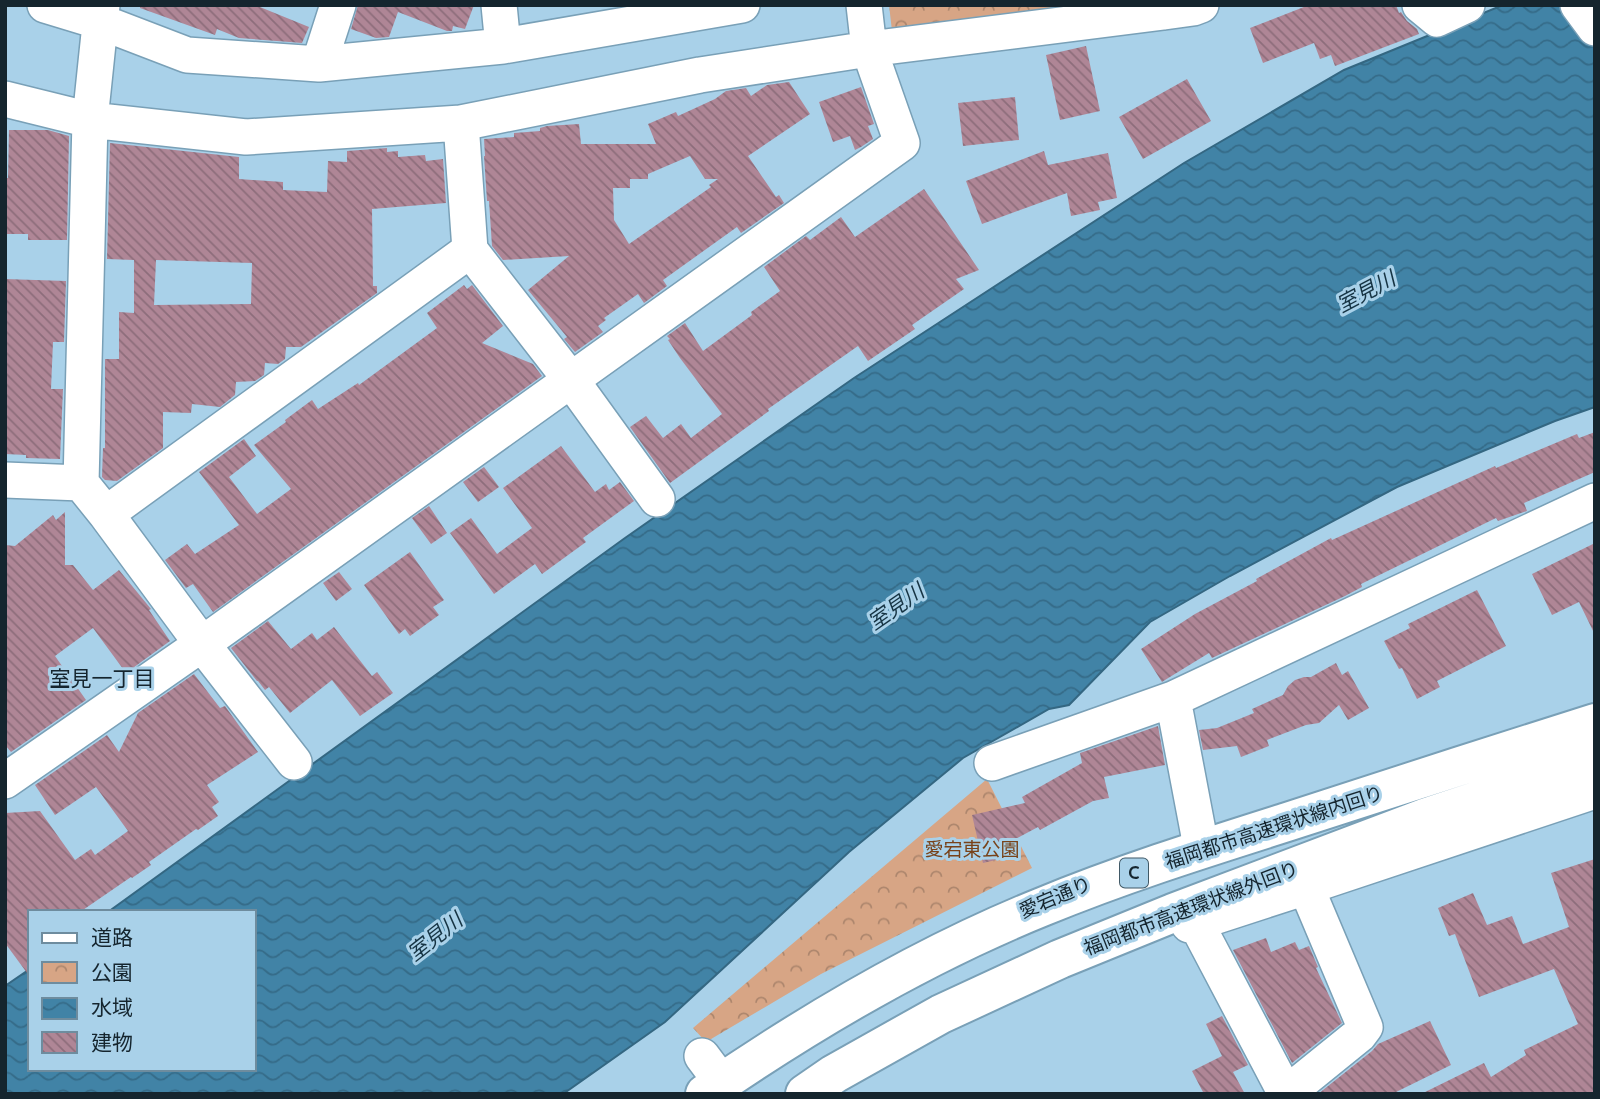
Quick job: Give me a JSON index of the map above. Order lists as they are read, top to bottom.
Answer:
{
  "streets": {
    "highway": ["福岡都市高速環状線内回り", "C", "福岡都市高速環状線外回り"],
    "street": ["愛宕通り"]
  },
  "crossings": [
    ["福岡都市高速環状線内回り", "愛宕通り"]
  ],
  "districts": ["室見一丁目"],
  "water": ["室見川"],
  "parks": ["愛宕東公園"],
  "legend": [
    "道路",
    "公園",
    "水域",
    "建物"
  ]
}
